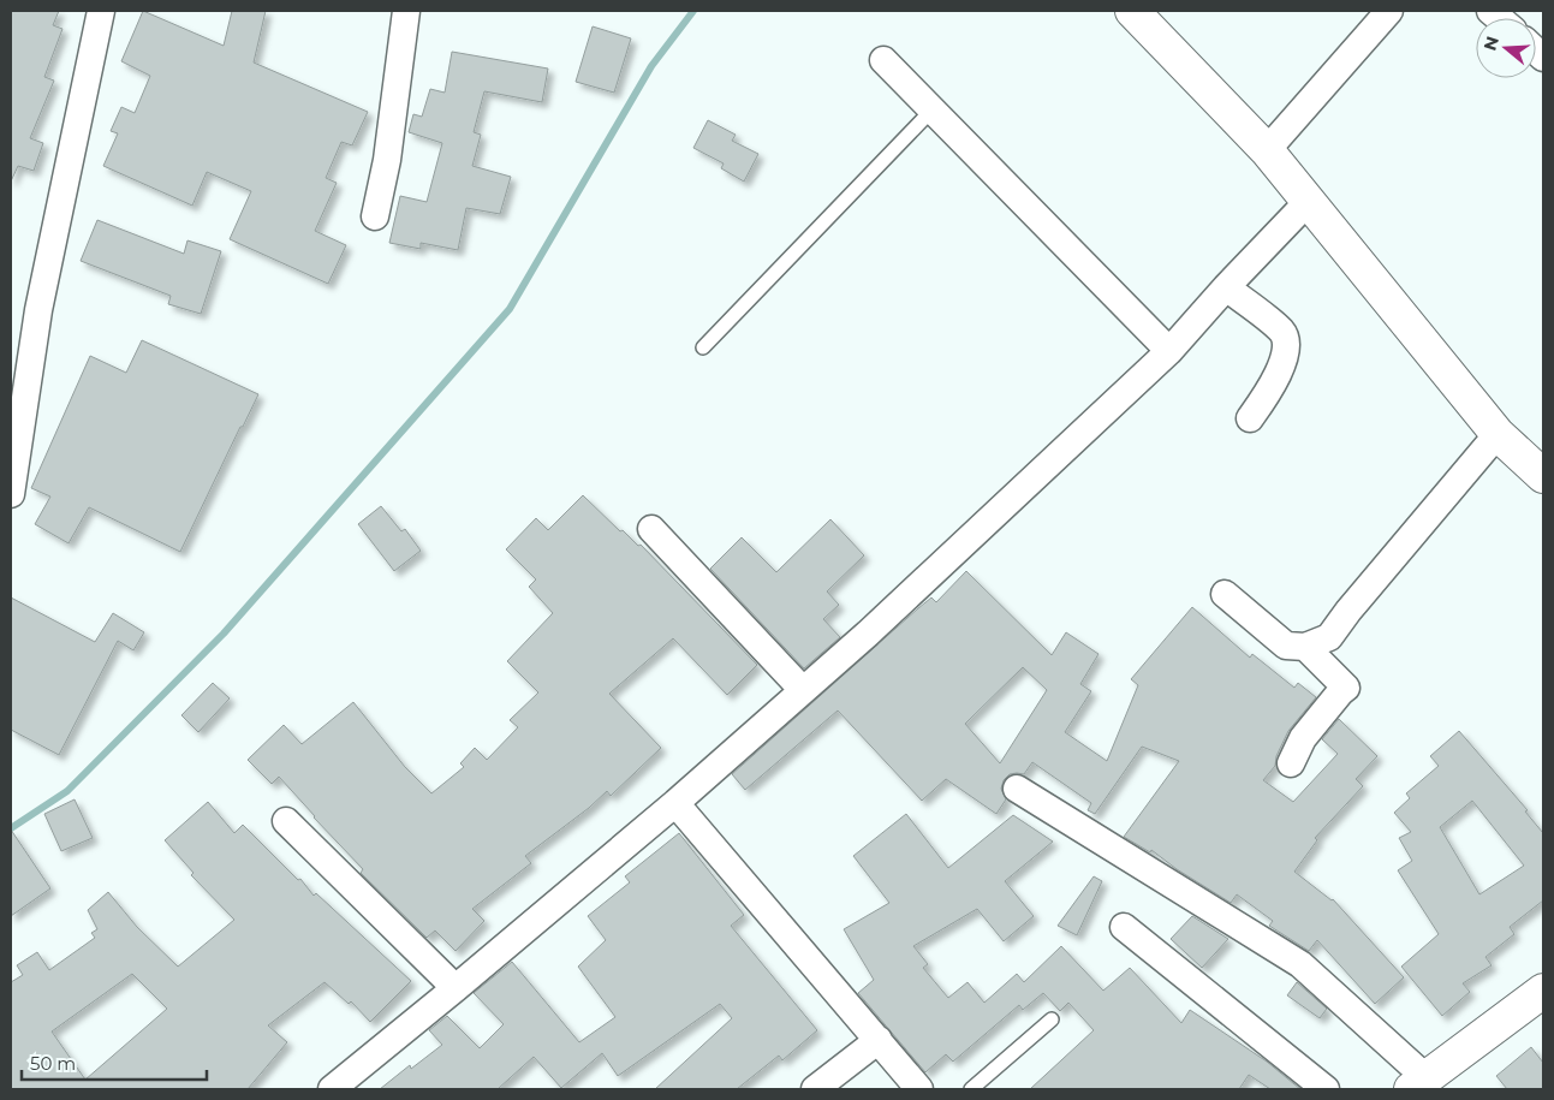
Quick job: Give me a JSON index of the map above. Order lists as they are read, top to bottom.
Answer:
{
  "scale_bar": "50 m",
  "north": "left"
}
